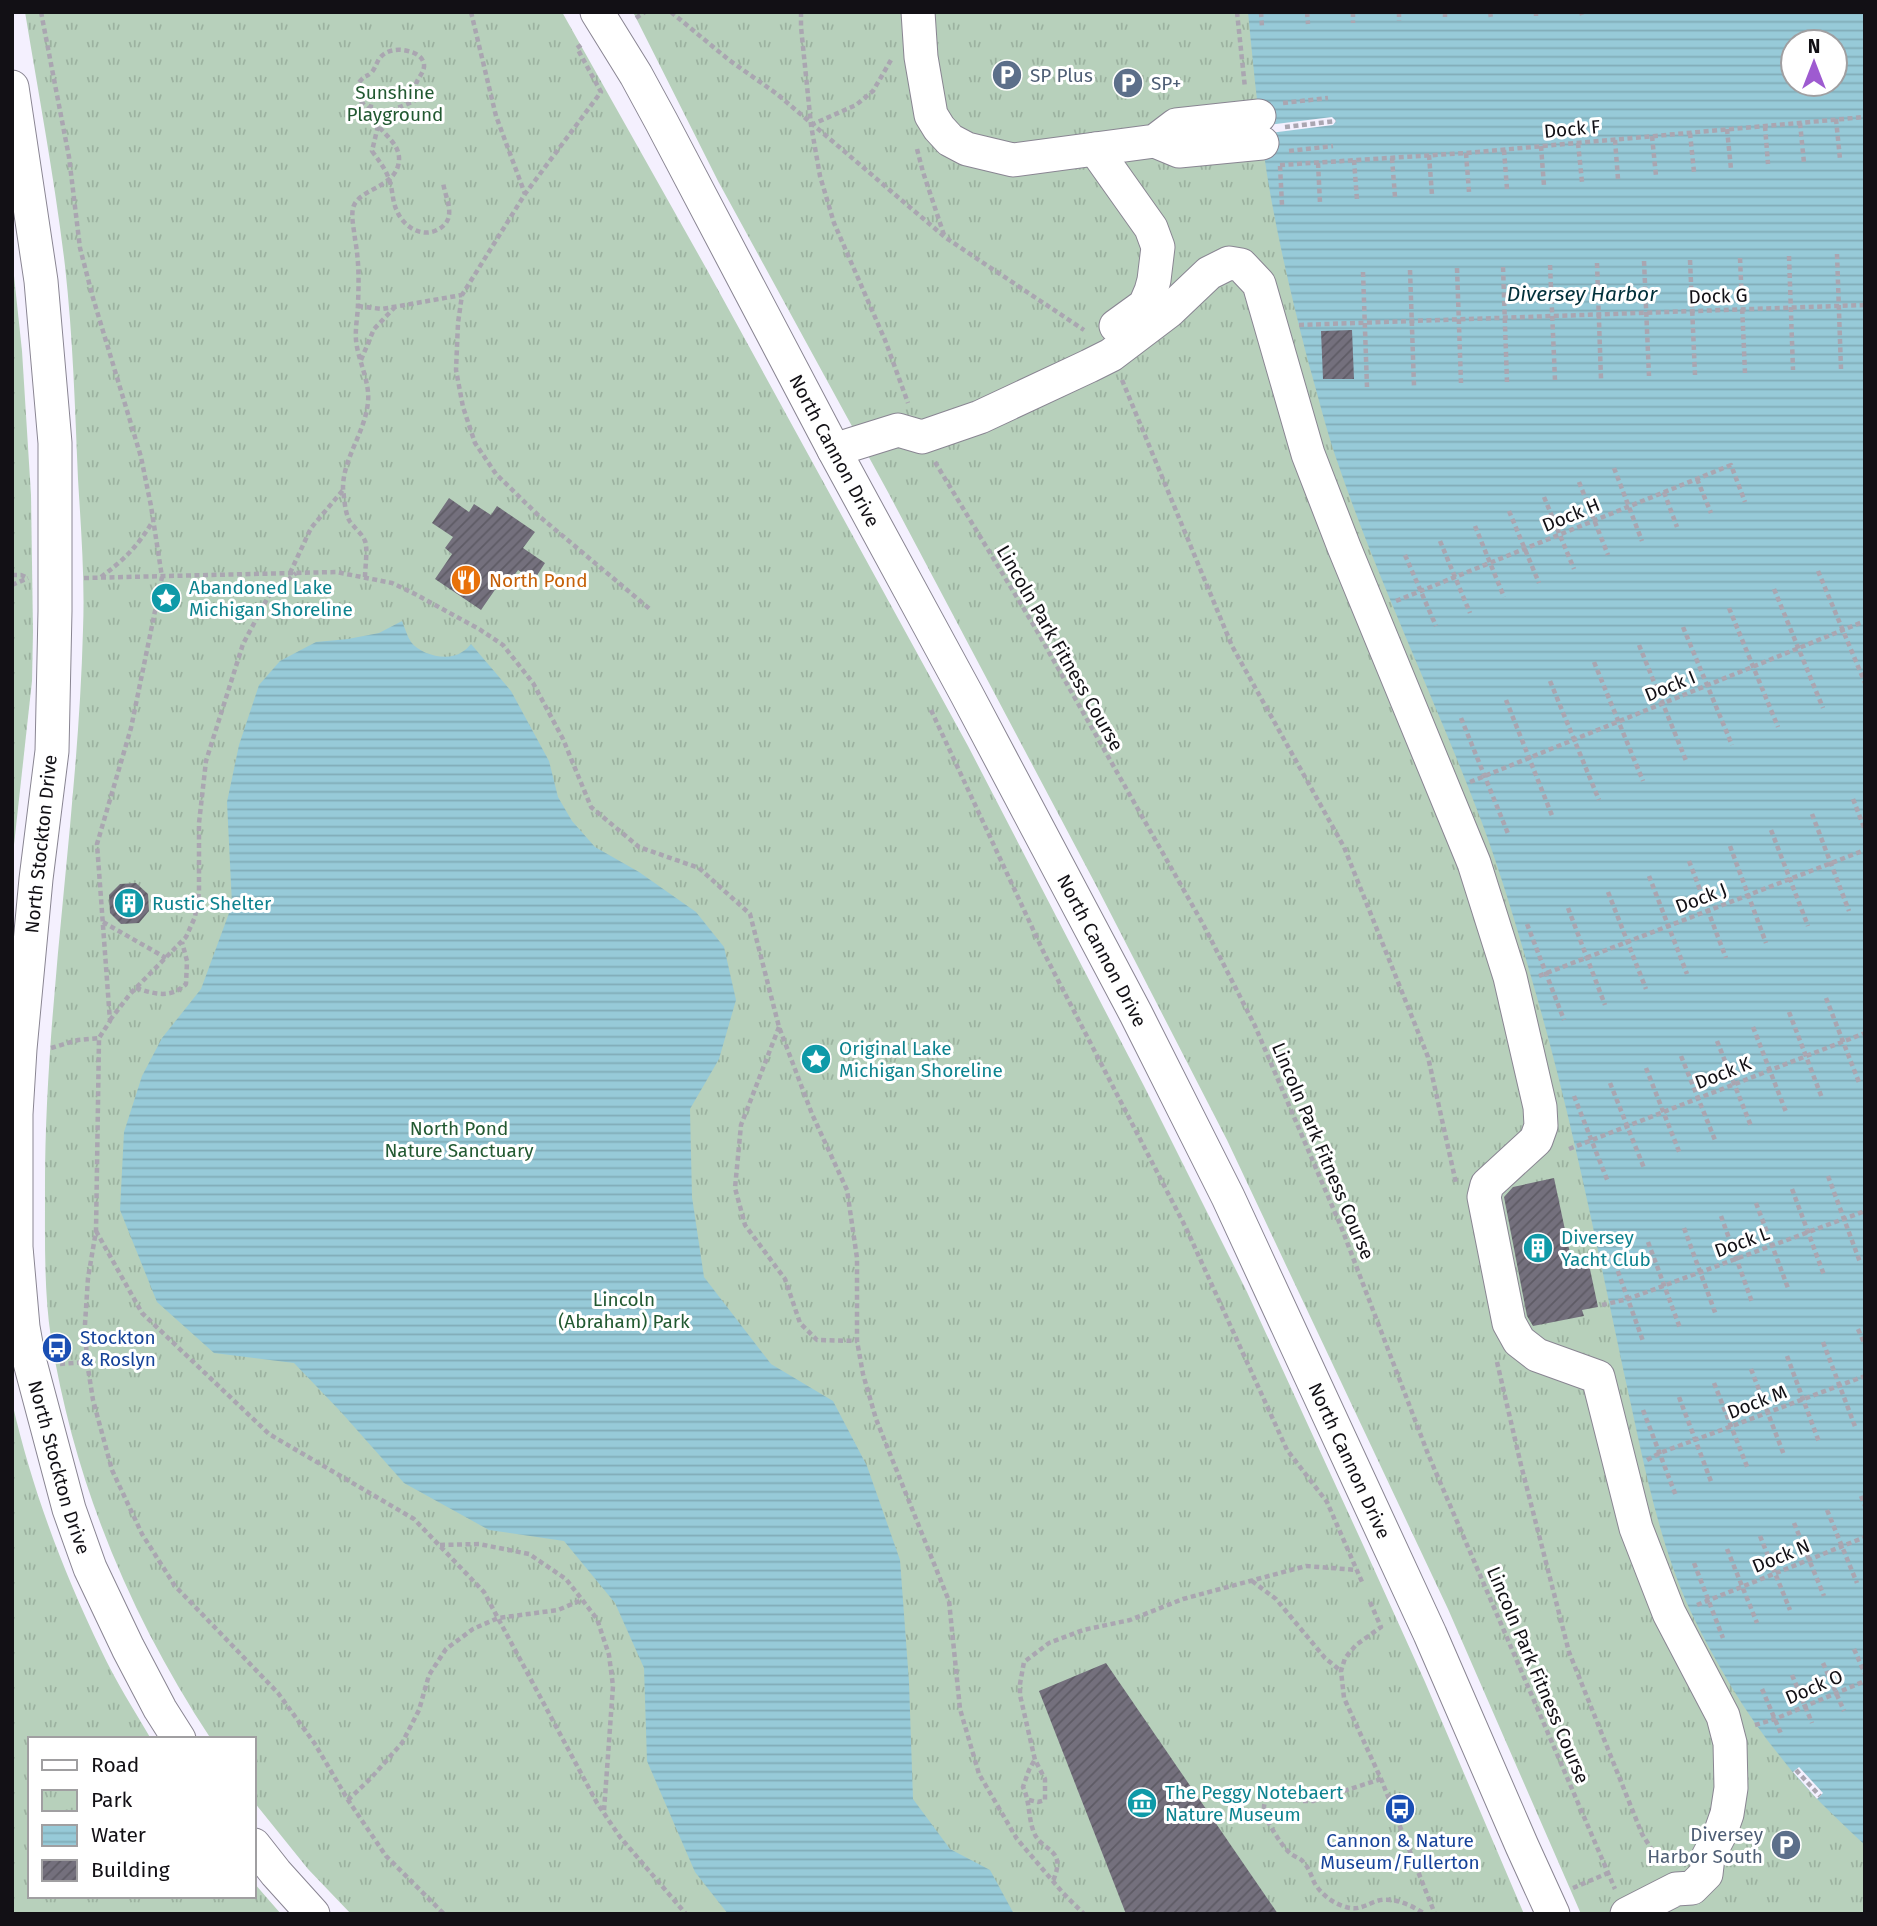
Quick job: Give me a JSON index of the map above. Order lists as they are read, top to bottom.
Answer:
{
  "streets": {
    "street": ["North Cannon Drive", "North Stockton Drive"],
    "path": [
      "Dock F",
      "Dock G",
      "Dock H",
      "Lincoln Park Fitness Course",
      "Dock I",
      "Dock J",
      "Dock K",
      "Dock L",
      "Dock M",
      "Dock N",
      "Dock O"
    ]
  },
  "water": ["Diversey Harbor"],
  "parks": ["Sunshine Playground", "North Pond Nature Sanctuary", "Lincoln (Abraham) Park"],
  "places": {
    "parking": ["SP Plus", "SP+", "Diversey Harbor South"],
    "restaurant": ["North Pond"],
    "place": ["Abandoned Lake Michigan Shoreline", "Original Lake Michigan Shoreline"],
    "building": ["Rustic Shelter", "Diversey Yacht Club"],
    "bus stop": ["Stockton & Roslyn", "Cannon & Nature Museum/Fullerton"],
    "museum": ["The Peggy Notebaert Nature Museum"]
  },
  "legend": [
    "Road",
    "Park",
    "Water",
    "Building"
  ],
  "north": "top"
}
